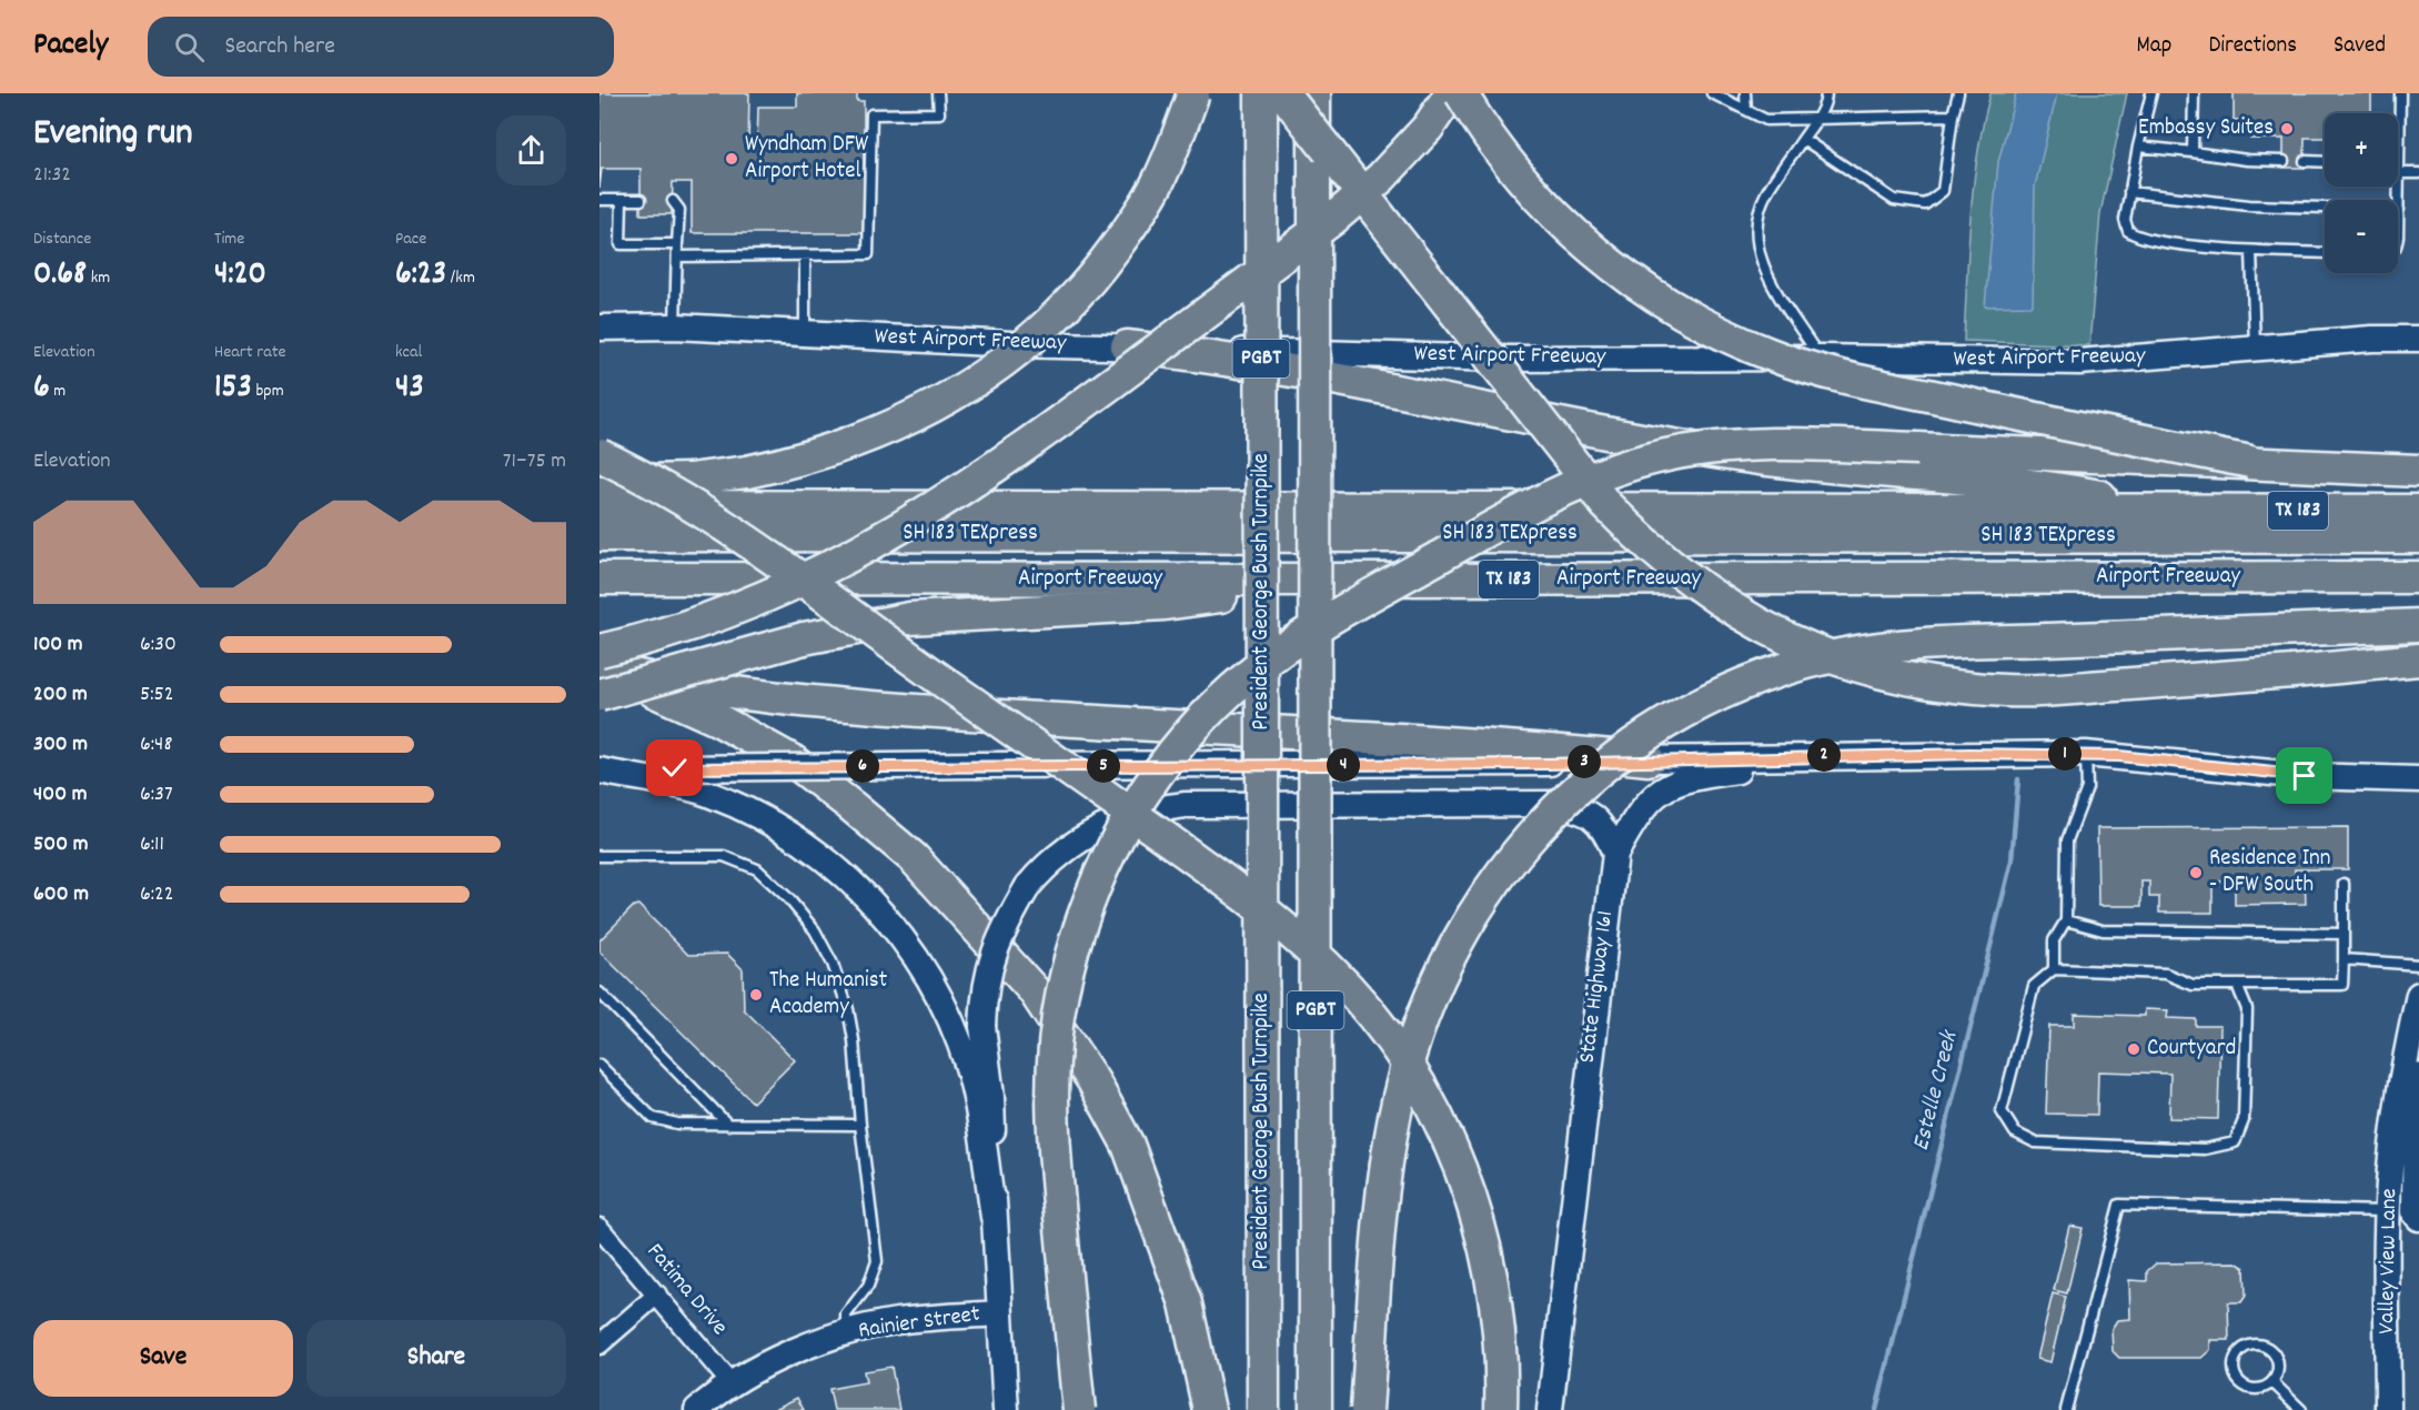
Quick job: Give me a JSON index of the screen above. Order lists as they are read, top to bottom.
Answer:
{
  "streets": {
    "highway": [
      "PGBT",
      "TX 183",
      "SH 183 TEXpress",
      "Airport Freeway",
      "President George Bush Turnpike"
    ],
    "main road": [
      "West Airport Freeway",
      "State Highway 161",
      "Valley View Lane",
      "Rainier Street"
    ],
    "street": ["Fatima Drive"]
  },
  "crossings": [
    ["Fatima Drive", "Rainier Street"]
  ],
  "water": ["Estelle Creek"],
  "places": [
    "Embassy Suites",
    "Wyndham DFW Airport Hotel",
    "Residence Inn - DFW South",
    "The Humanist Academy",
    "Courtyard"
  ],
  "page": {
    "header": "Pacely",
    "search": "Search here",
    "nav": ["Map", "Directions", "Saved"],
    "heading": ["Evening run", "21:32"],
    "map_buttons": ["+", "−"],
    "stats": [
      ["Distance", "0.68 km"],
      ["Time", "4:20"],
      ["Pace", "6:23 /km"],
      ["Elevation", "6 m"],
      ["Heart rate", "153 bpm"],
      ["kcal", "43"]
    ],
    "chart": ["Elevation", "71–75 m"],
    "list": [
      {
        "name": "100 m",
        "note": "6:30"
      },
      {
        "name": "200 m",
        "note": "5:52"
      },
      {
        "name": "300 m",
        "note": "6:48"
      },
      {
        "name": "400 m",
        "note": "6:37"
      },
      {
        "name": "500 m",
        "note": "6:11"
      },
      {
        "name": "600 m",
        "note": "6:22"
      }
    ],
    "pins": [
      "1",
      "2",
      "3",
      "4",
      "5",
      "6"
    ],
    "buttons": ["Save", "Share"]
  }
}
